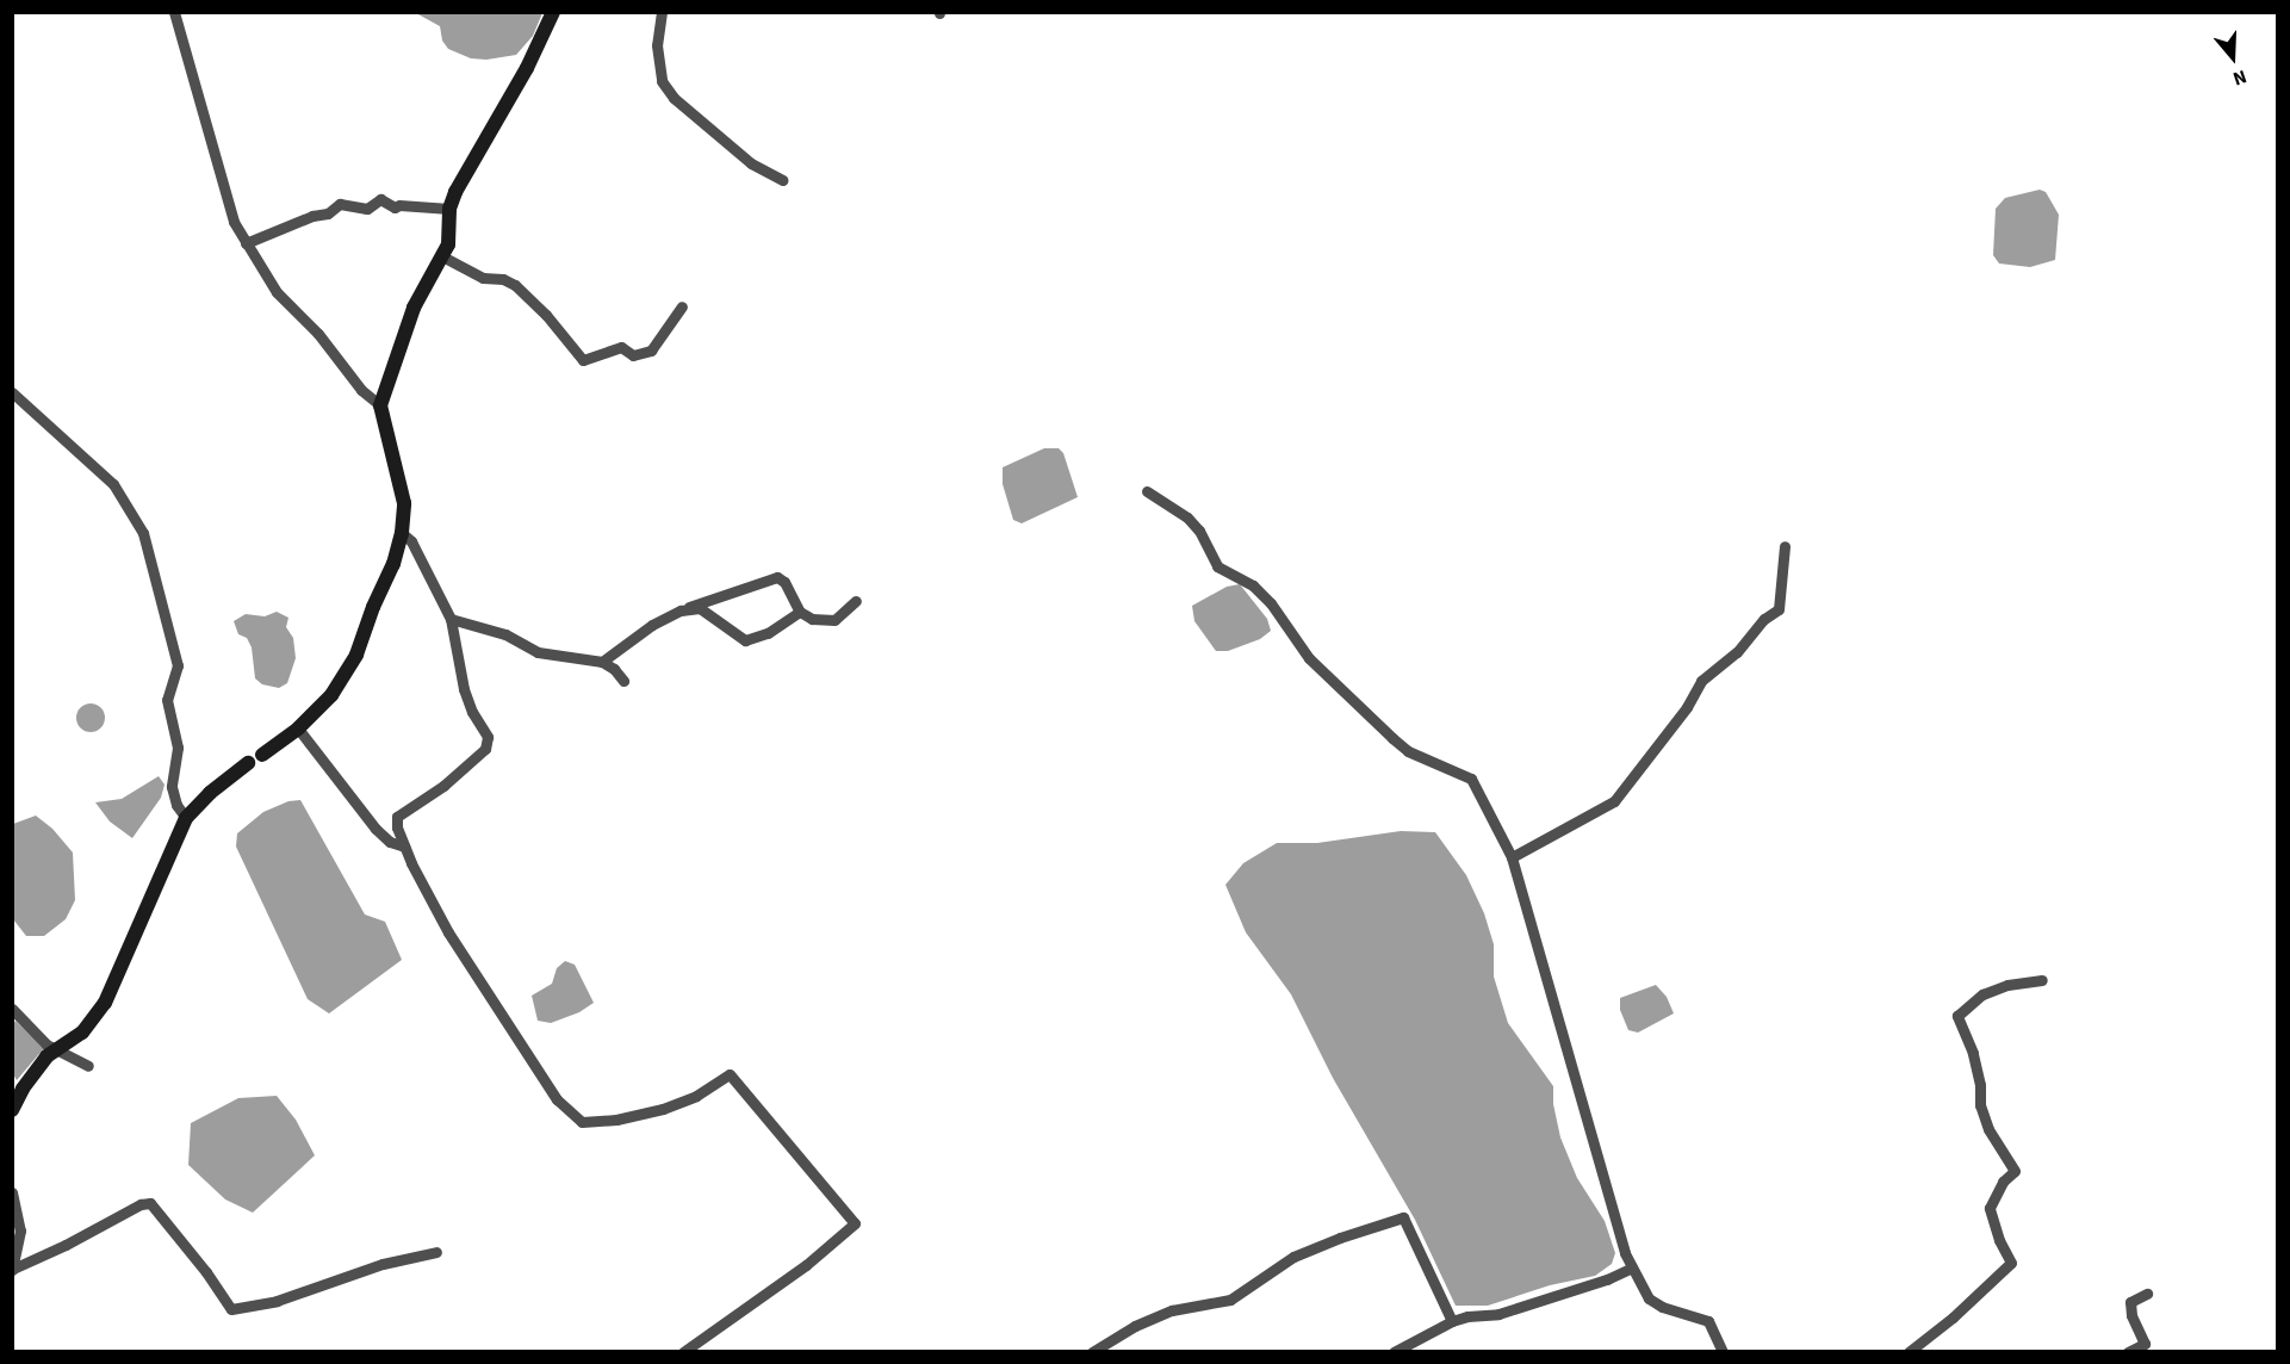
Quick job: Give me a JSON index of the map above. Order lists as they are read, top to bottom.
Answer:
{
  "north": "bottom"
}
